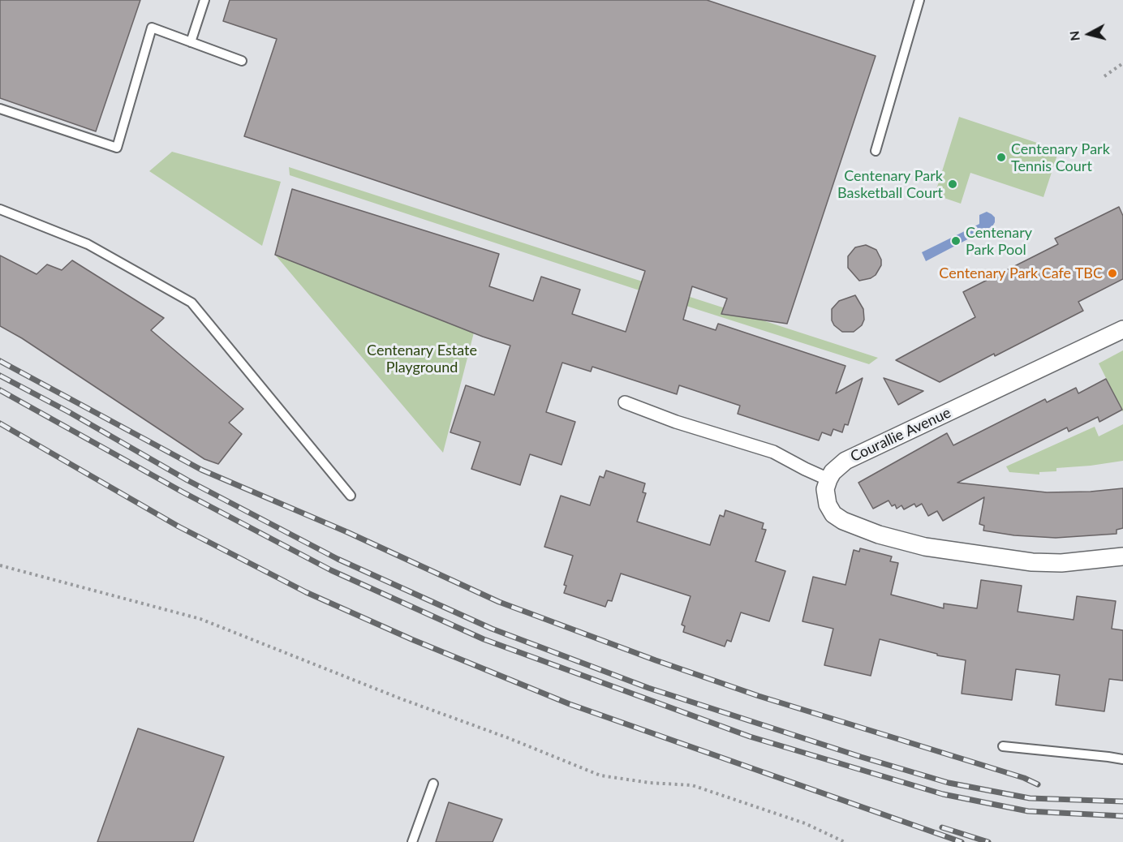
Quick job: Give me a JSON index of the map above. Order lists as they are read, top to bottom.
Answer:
{
  "streets": {
    "street": ["Courallie Avenue"]
  },
  "parks": ["Centenary Estate Playground"],
  "places": [
    "Centenary Park Tennis Court",
    "Centenary Park Basketball Court",
    "Centenary Park Pool",
    "Centenary Park Cafe TBC"
  ],
  "north": "left"
}
